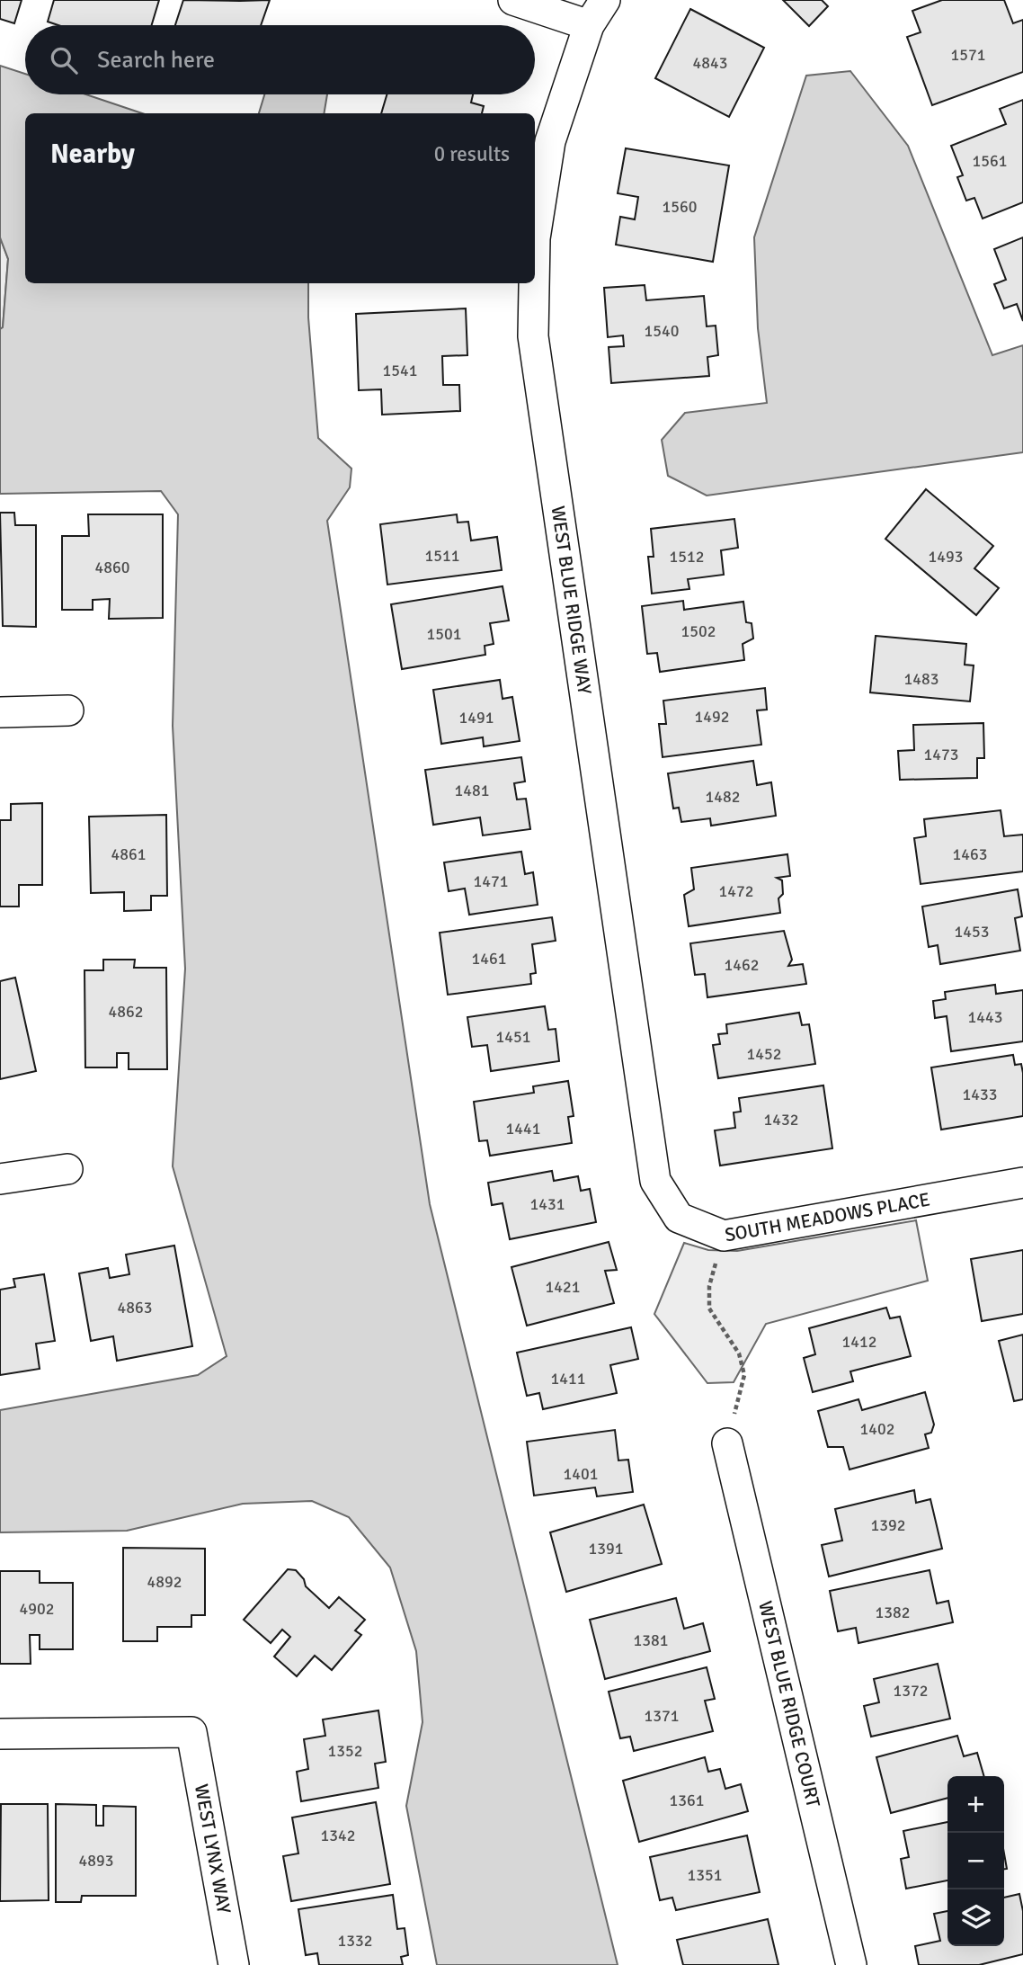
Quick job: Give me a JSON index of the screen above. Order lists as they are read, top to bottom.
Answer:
{
  "streets": {
    "street": [
      "WEST BLUE RIDGE WAY",
      "SOUTH MEADOWS PLACE",
      "WEST BLUE RIDGE COURT",
      "WEST LYNX WAY"
    ]
  },
  "crossings": [
    ["WEST BLUE RIDGE WAY", "SOUTH MEADOWS PLACE"]
  ],
  "house_numbers": [
    "1571",
    "4843",
    "1561",
    "1560",
    "1540",
    "1541",
    "1511",
    "1512",
    "1493",
    "4860",
    "1502",
    "1501",
    "1483",
    "1492",
    "1491",
    "1473",
    "1481",
    "1482",
    "4861",
    "1463",
    "1471",
    "1472",
    "1453",
    "1461",
    "1462",
    "4862",
    "1443",
    "1451",
    "1452",
    "1433",
    "1432",
    "1441",
    "1431",
    "1421",
    "4863",
    "1412",
    "1411",
    "1402",
    "1401",
    "1392",
    "1391",
    "4892",
    "4902",
    "1382",
    "1381",
    "1372",
    "1371",
    "1352",
    "1361",
    "1342",
    "4893",
    "1351",
    "1332"
  ],
  "page": {
    "search": "Search here",
    "heading": ["Nearby", "0 results"],
    "map_buttons": ["+", "−"]
  }
}
